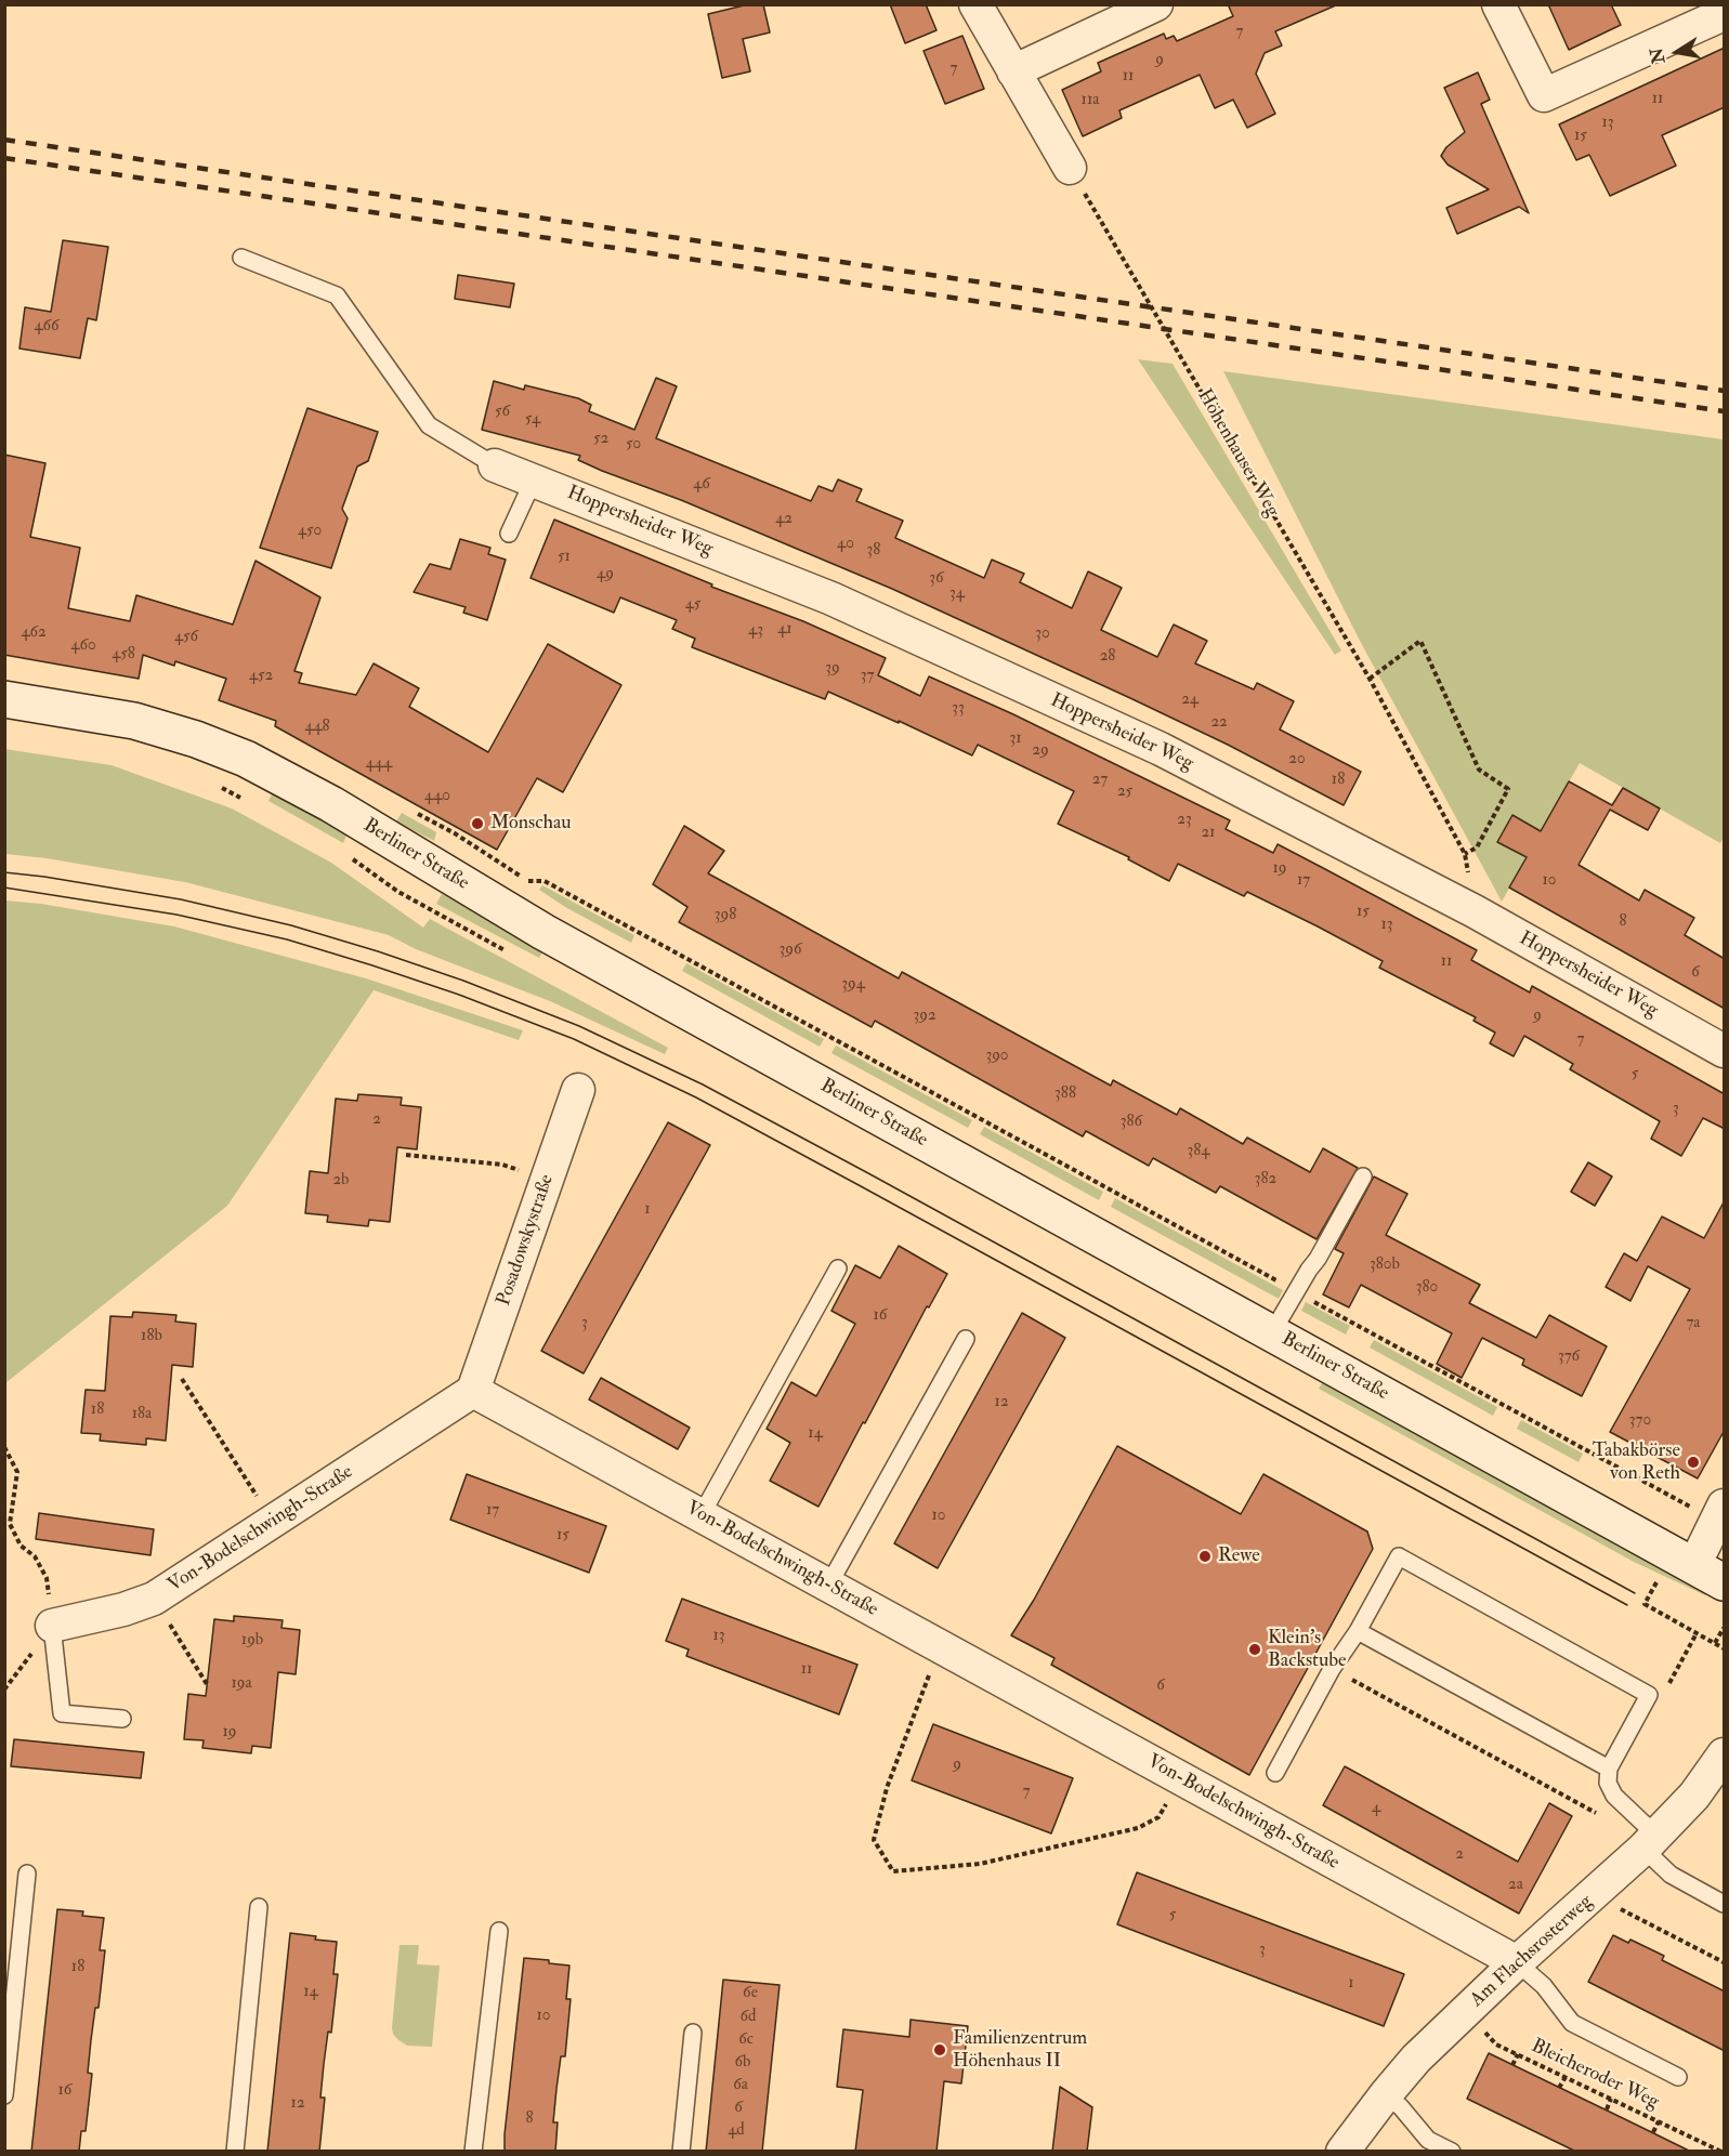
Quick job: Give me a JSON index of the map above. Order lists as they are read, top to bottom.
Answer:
{
  "streets": {
    "main road": ["Berliner Straße"],
    "street": [
      "Hoppersheider Weg",
      "Posadowskystraße",
      "Von-Bodelschwingh-Straße",
      "Am Flachsrosterweg"
    ],
    "path": ["Höhenhauser Weg", "Bleicheroder Weg"]
  },
  "crossings": [
    ["Höhenhauser Weg", "Hoppersheider Weg"],
    ["Posadowskystraße", "Von-Bodelschwingh-Straße"],
    ["Von-Bodelschwingh-Straße", "Am Flachsrosterweg"],
    ["Am Flachsrosterweg", "Bleicheroder Weg"]
  ],
  "places": [
    "Monschau",
    "Tabakbörse von Reth",
    "Rewe",
    "Klein's Backstube",
    "Familienzentrum Höhenhaus II"
  ],
  "house_numbers": [
    "7",
    "9",
    "7",
    "11",
    "11",
    "11a",
    "13",
    "15",
    "466",
    "56",
    "54",
    "52",
    "50",
    "46",
    "42",
    "450",
    "40",
    "38",
    "51",
    "49",
    "36",
    "34",
    "45",
    "41",
    "43",
    "462",
    "30",
    "456",
    "460",
    "458",
    "28",
    "39",
    "452",
    "37",
    "24",
    "33",
    "22",
    "448",
    "31",
    "29",
    "20",
    "444",
    "27",
    "18",
    "25",
    "440",
    "23",
    "21",
    "19",
    "17",
    "10",
    "15",
    "398",
    "8",
    "13",
    "396",
    "11",
    "6",
    "394",
    "392",
    "9",
    "7",
    "390",
    "5",
    "388",
    "3",
    "2",
    "386",
    "384",
    "382",
    "2b",
    "1",
    "380b",
    "380",
    "16",
    "3",
    "7a",
    "18b",
    "376",
    "12",
    "18",
    "18a",
    "370",
    "14",
    "17",
    "10",
    "15",
    "13",
    "19b",
    "11",
    "19a",
    "6",
    "19",
    "9",
    "7",
    "4",
    "2",
    "2a",
    "5",
    "3",
    "18",
    "1",
    "14",
    "6e",
    "10",
    "6d",
    "6c",
    "6b",
    "6a",
    "16",
    "12",
    "6",
    "8",
    "4d"
  ],
  "north": "left"
}
